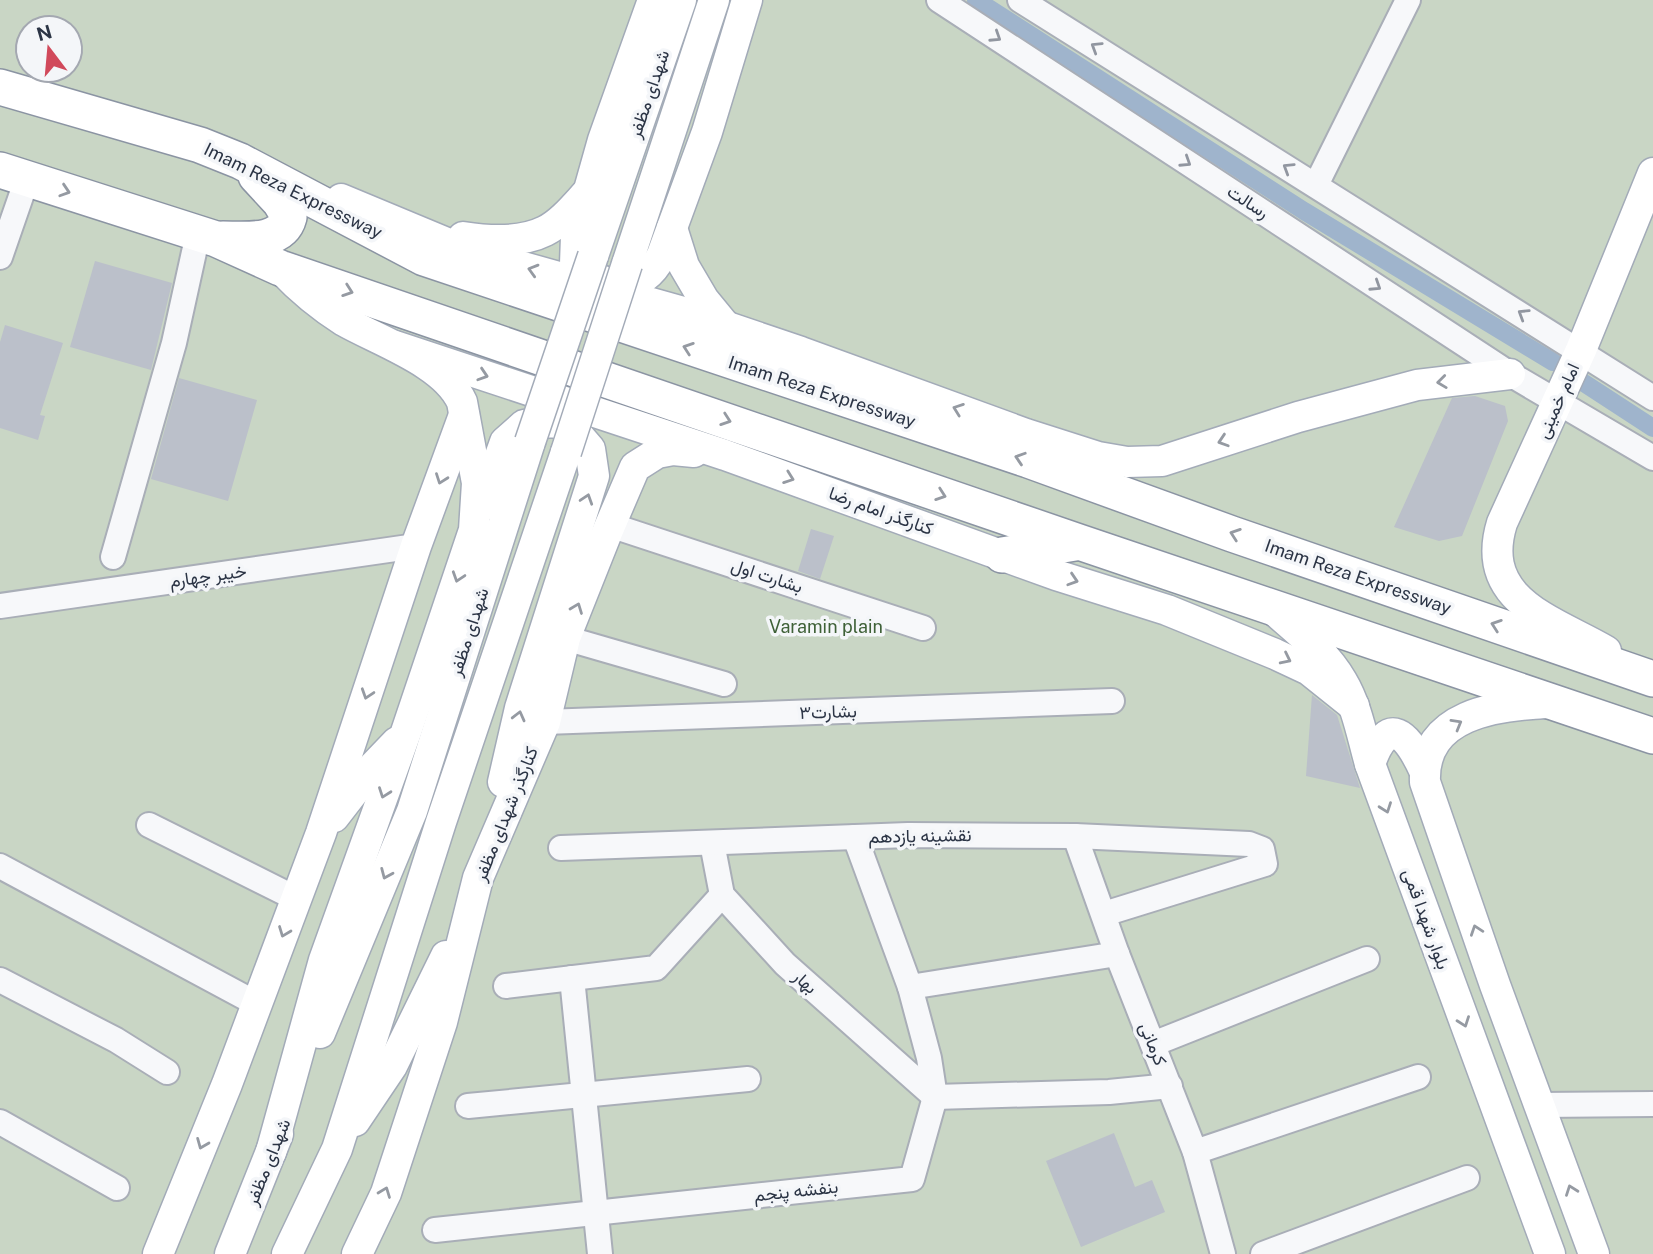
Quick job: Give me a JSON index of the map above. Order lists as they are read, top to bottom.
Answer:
{
  "streets": {
    "highway": ["Imam Reza Expressway"],
    "main road": [
      "شهدای مظفر",
      "امام خمینی",
      "کنارگذر امام رضا",
      "کنارگذر شهدای مظفر",
      "بلوار شهدا قمی"
    ],
    "street": [
      "رسالت",
      "خیبر چهارم",
      "بشارت اول",
      "بشارت۳",
      "نقشینه یازدهم",
      "بهار",
      "کرمانی",
      "بنفشه پنجم"
    ]
  },
  "crossings": [
    ["Imam Reza Expressway", "امام خمینی"],
    ["رسالت", "امام خمینی"],
    ["کنارگذر امام رضا", "کنارگذر شهدای مظفر"],
    ["کنارگذر امام رضا", "بلوار شهدا قمی"],
    ["بشارت اول", "کنارگذر شهدای مظفر"],
    ["بشارت۳", "کنارگذر شهدای مظفر"],
    ["نقشینه یازدهم", "کرمانی"],
    ["بهار", "بنفشه پنجم"]
  ],
  "parks": ["Varamin plain"],
  "north": "top"
}
